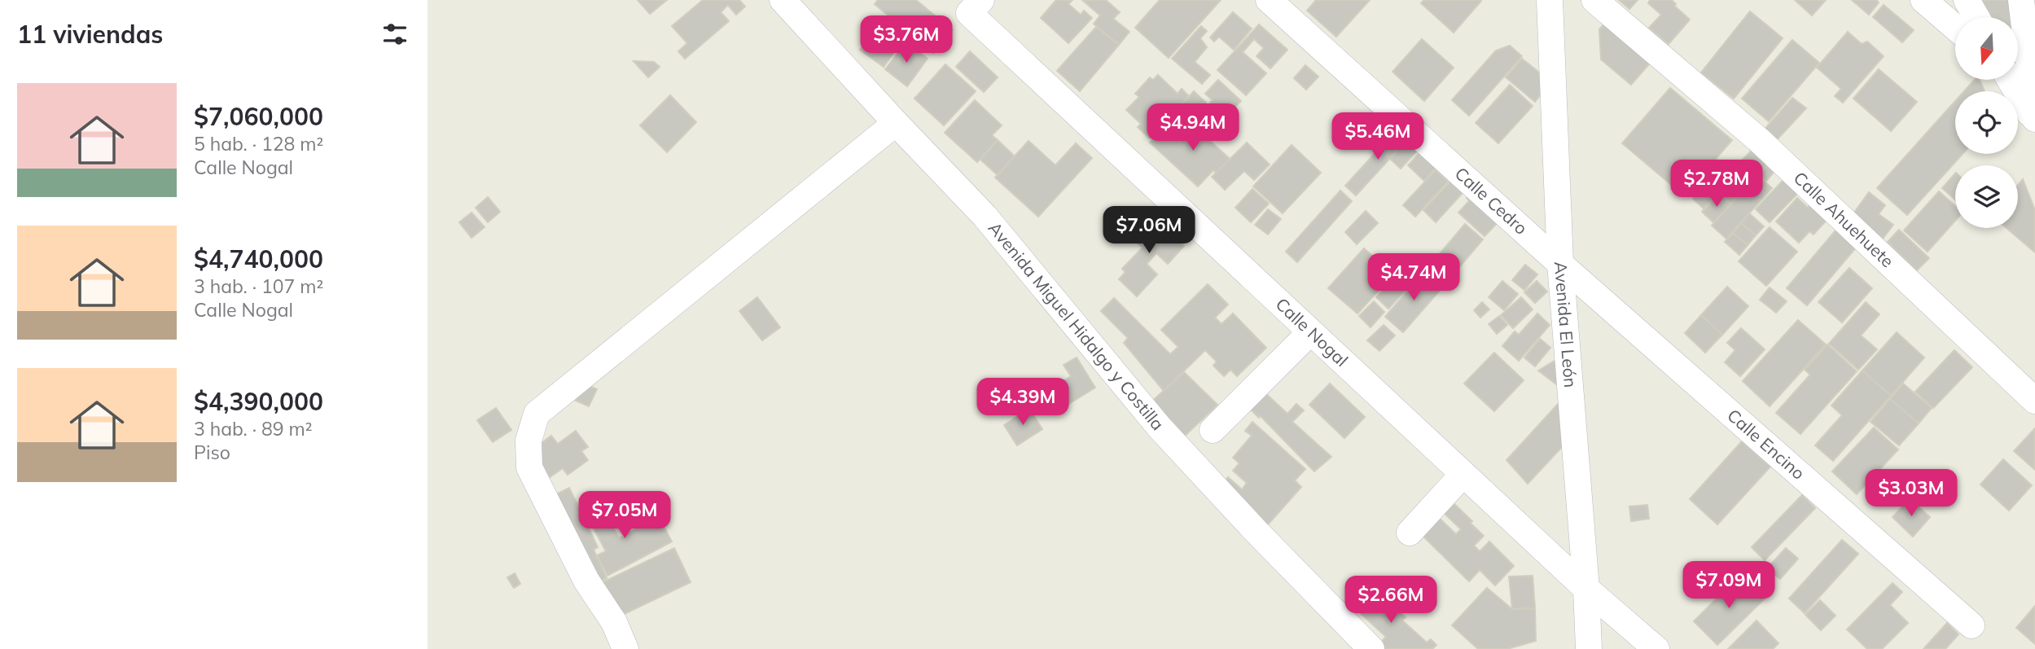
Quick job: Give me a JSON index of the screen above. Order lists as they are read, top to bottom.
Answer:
{
  "streets": {
    "street": [
      "Calle Cedro",
      "Calle Ahuehuete",
      "Avenida El León",
      "Avenida Miguel Hidalgo y Costilla",
      "Calle Nogal",
      "Calle Encino"
    ]
  },
  "crossings": [
    ["Calle Cedro", "Avenida El León"],
    ["Calle Cedro", "Calle Encino"],
    ["Avenida El León", "Calle Nogal"],
    ["Avenida El León", "Calle Encino"]
  ],
  "north": "bottom",
  "page": {
    "heading": "11 viviendas",
    "price": [
      "$3.76M",
      "$4.94M",
      "$5.46M",
      "$2.78M",
      "$7.06M",
      "$4.74M",
      "$4.39M",
      "$3.03M",
      "$7.05M",
      "$7.09M",
      "$2.66M"
    ],
    "list": [
      {
        "name": "$7,060,000",
        "note": "5 hab. · 128 m² · Calle Nogal"
      },
      {
        "name": "$4,740,000",
        "note": "3 hab. · 107 m² · Calle Nogal"
      },
      {
        "name": "$4,390,000",
        "note": "3 hab. · 89 m² · Piso"
      }
    ]
  }
}
